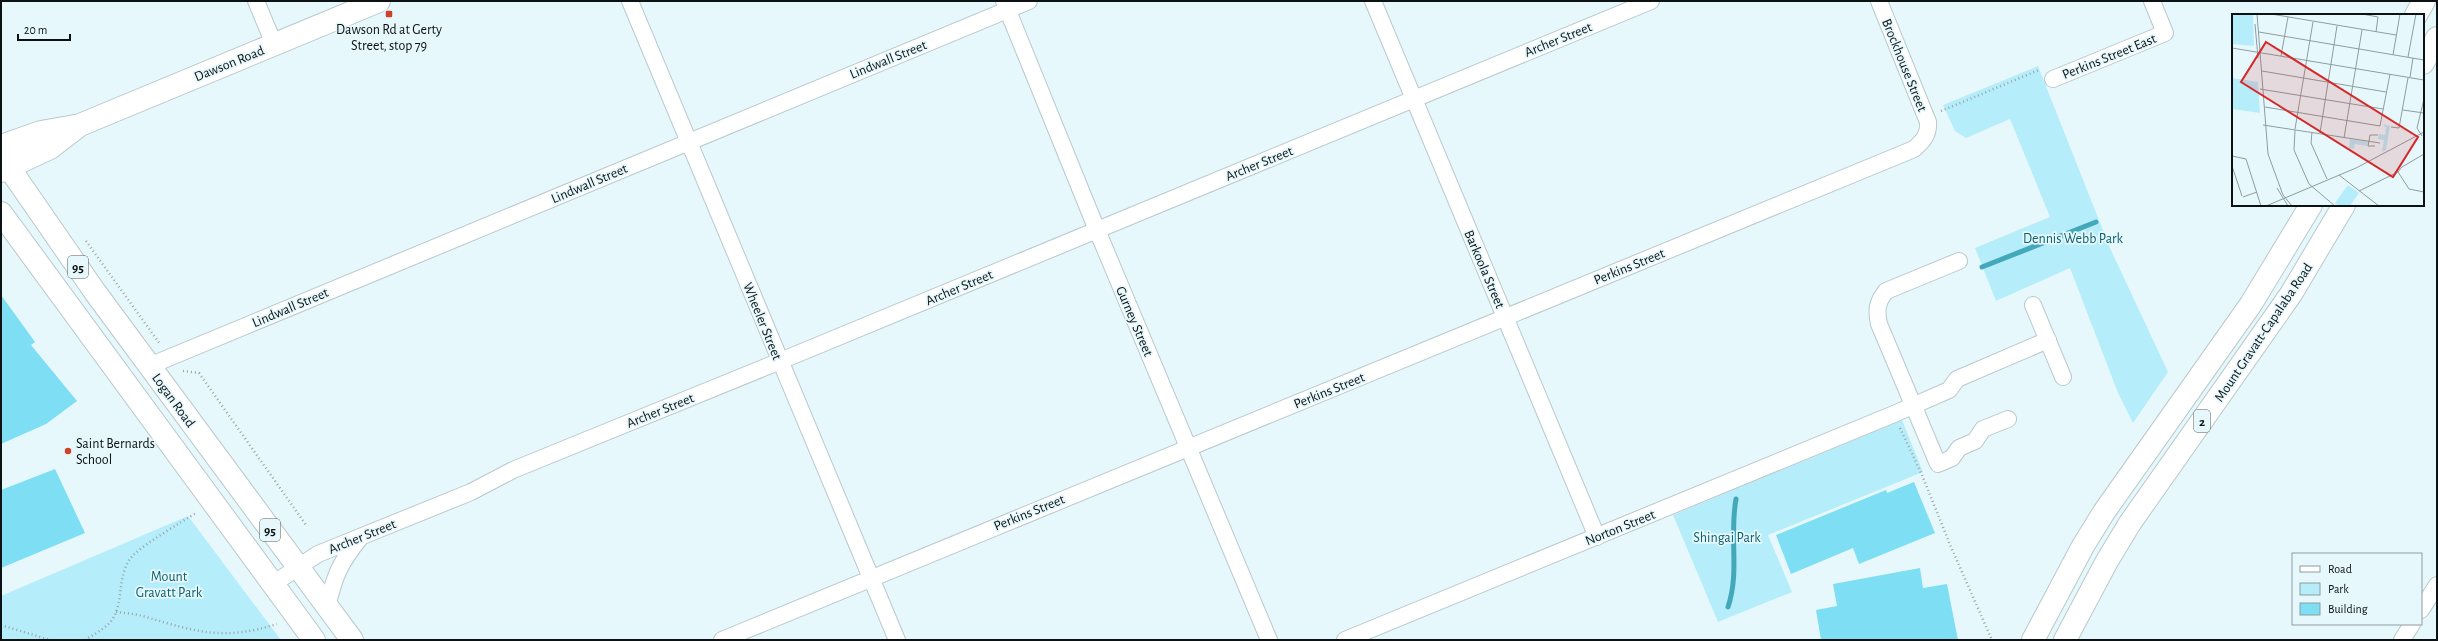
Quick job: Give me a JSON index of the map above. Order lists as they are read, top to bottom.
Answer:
{
  "streets": {
    "main road": [
      "Dawson Road",
      "95",
      "Mount Gravatt-Capalaba Road",
      "Logan Road",
      "2"
    ],
    "street": [
      "Archer Street",
      "Perkins Street East",
      "Lindwall Street",
      "Brockhouse Street",
      "Perkins Street",
      "Barkoola Street",
      "Wheeler Street",
      "Gurney Street",
      "Norton Street"
    ]
  },
  "crossings": [
    ["Archer Street", "Barkoola Street"],
    ["Archer Street", "Wheeler Street"],
    ["Archer Street", "Gurney Street"],
    ["Archer Street", "Logan Road"],
    ["Lindwall Street", "Wheeler Street"],
    ["Lindwall Street", "Gurney Street"],
    ["Lindwall Street", "Logan Road"],
    ["Dawson Road", "Logan Road"],
    ["Brockhouse Street", "Perkins Street"],
    ["Perkins Street", "Barkoola Street"],
    ["Perkins Street", "Wheeler Street"],
    ["Perkins Street", "Gurney Street"],
    ["Barkoola Street", "Norton Street"]
  ],
  "parks": ["Dennis Webb Park", "Shingai Park", "Mount Gravatt Park"],
  "places": {
    "transit": ["Dawson Rd at Gerty Street, stop 79"],
    "other": ["Saint Bernards School"]
  },
  "legend": ["Road", "Park", "Building"],
  "scale_bar": "20 m"
}
